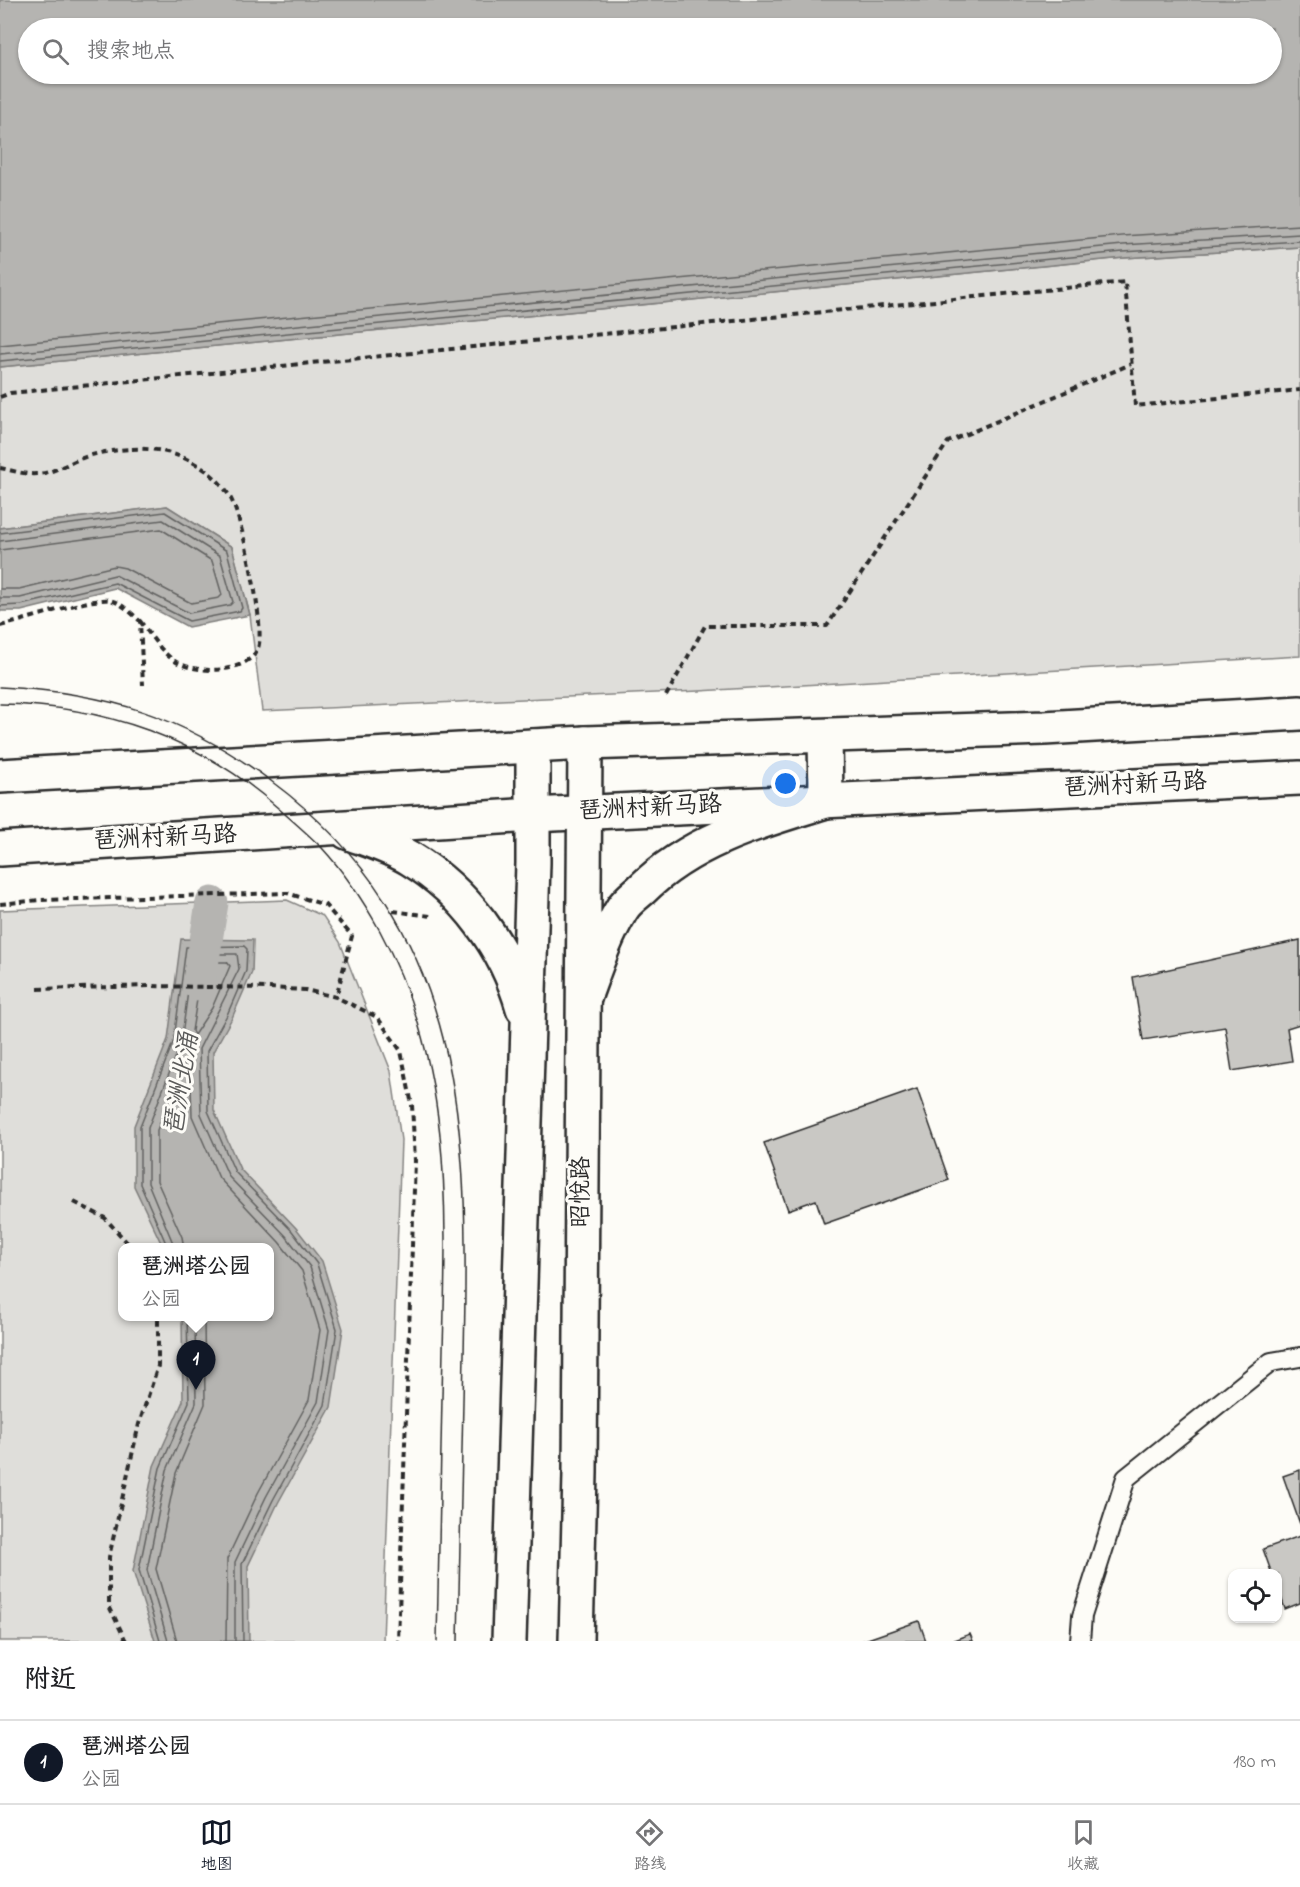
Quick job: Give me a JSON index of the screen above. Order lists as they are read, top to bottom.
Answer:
{
  "streets": {
    "main road": ["琶洲村新马路", "昭悦路"]
  },
  "crossings": [
    ["琶洲村新马路", "昭悦路"]
  ],
  "water": ["琶洲北涌"],
  "page": {
    "search": "搜索地点",
    "popup": ["琶洲塔公园", "公园"],
    "pins": "1",
    "heading": "附近",
    "list": [
      {
        "mark": "1",
        "name": "琶洲塔公园",
        "note": "公园",
        "value": "180 m"
      }
    ],
    "nav": ["地图", "路线", "收藏"]
  }
}
